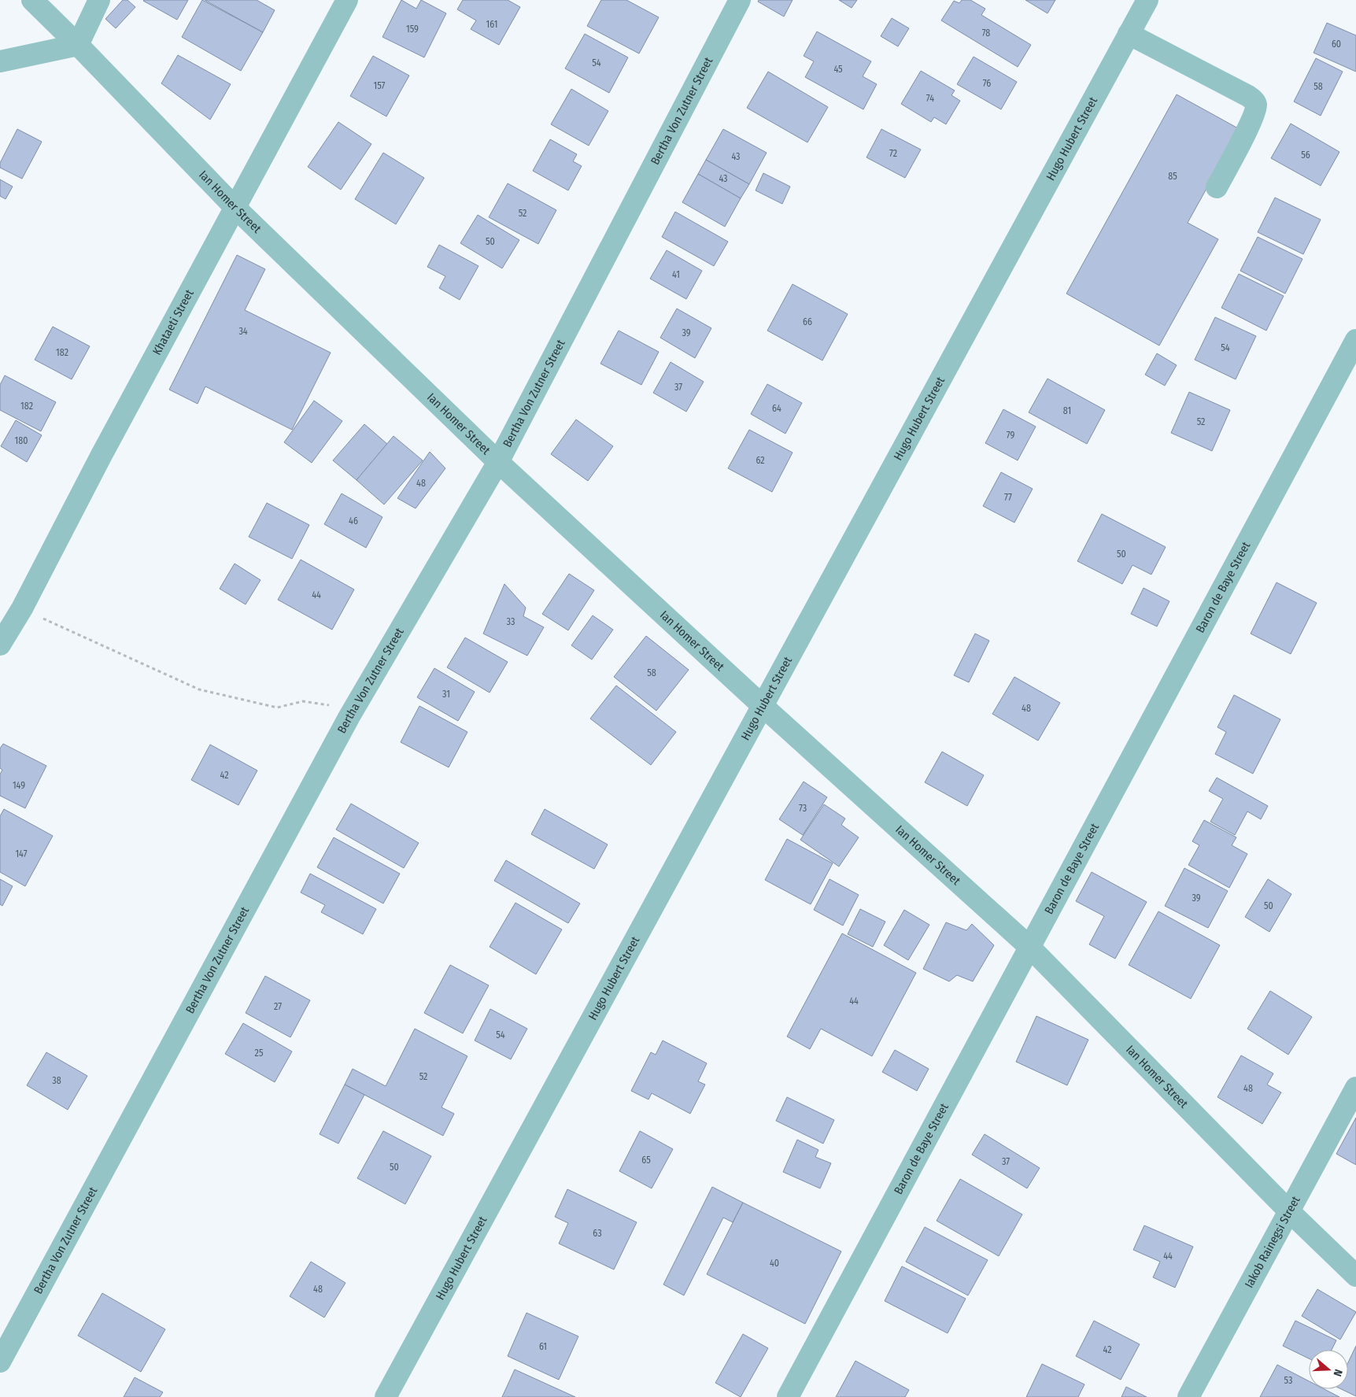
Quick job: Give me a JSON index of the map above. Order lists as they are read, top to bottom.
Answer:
{
  "streets": {
    "street": [
      "Bertha Von Zutner Street",
      "Hugo Hubert Street",
      "Ian Homer Street",
      "Khataeti Street",
      "Baron de Baye Street",
      "Iakob Rainegsi Street"
    ]
  },
  "crossings": [
    ["Bertha Von Zutner Street", "Ian Homer Street"],
    ["Hugo Hubert Street", "Ian Homer Street"],
    ["Ian Homer Street", "Khataeti Street"],
    ["Ian Homer Street", "Baron de Baye Street"],
    ["Ian Homer Street", "Iakob Rainegsi Street"]
  ],
  "house_numbers": [
    "161",
    "159",
    "78",
    "60",
    "54",
    "45",
    "76",
    "157",
    "58",
    "74",
    "72",
    "56",
    "43",
    "85",
    "43",
    "52",
    "50",
    "41",
    "66",
    "34",
    "39",
    "54",
    "182",
    "37",
    "182",
    "64",
    "81",
    "52",
    "79",
    "180",
    "62",
    "48",
    "77",
    "46",
    "50",
    "44",
    "33",
    "58",
    "31",
    "48",
    "42",
    "149",
    "73",
    "147",
    "39",
    "50",
    "44",
    "27",
    "54",
    "25",
    "52",
    "38",
    "48",
    "65",
    "37",
    "50",
    "63",
    "44",
    "40",
    "48",
    "61",
    "42",
    "53"
  ],
  "north": "right"
}
